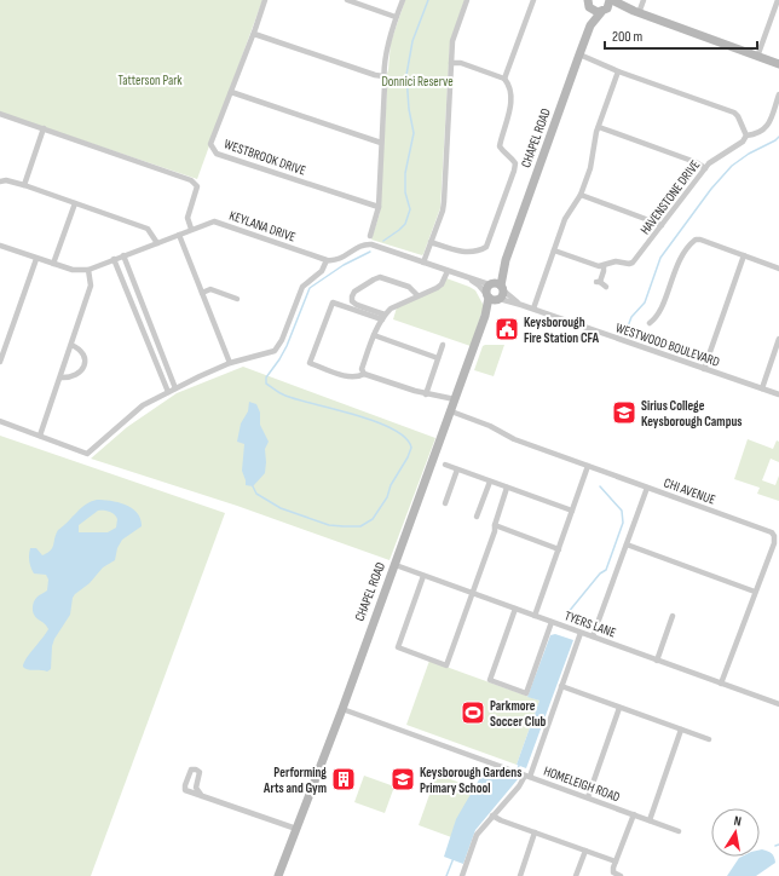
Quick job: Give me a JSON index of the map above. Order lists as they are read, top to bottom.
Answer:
{
  "streets": {
    "main road": ["CHAPEL ROAD"],
    "street": [
      "WESTBROOK DRIVE",
      "HAVENSTONE DRIVE",
      "KEYLANA DRIVE",
      "WESTWOOD BOULEVARD",
      "CHI AVENUE",
      "TYERS LANE",
      "HOMELEIGH ROAD"
    ]
  },
  "crossings": [
    ["CHAPEL ROAD", "WESTWOOD BOULEVARD"],
    ["CHAPEL ROAD", "CHI AVENUE"],
    ["CHAPEL ROAD", "TYERS LANE"],
    ["CHAPEL ROAD", "HOMELEIGH ROAD"],
    ["CHI AVENUE", "TYERS LANE"]
  ],
  "parks": ["Tatterson Park", "Donnici Reserve"],
  "places": {
    "public building": ["Keysborough Fire Station CFA"],
    "school or university": ["Sirius College Keysborough Campus", "Keysborough Gardens Primary School"],
    "sports": ["Parkmore Soccer Club"],
    "building": ["Performing Arts and Gym"]
  },
  "scale_bar": "200 m",
  "north": "top"
}
